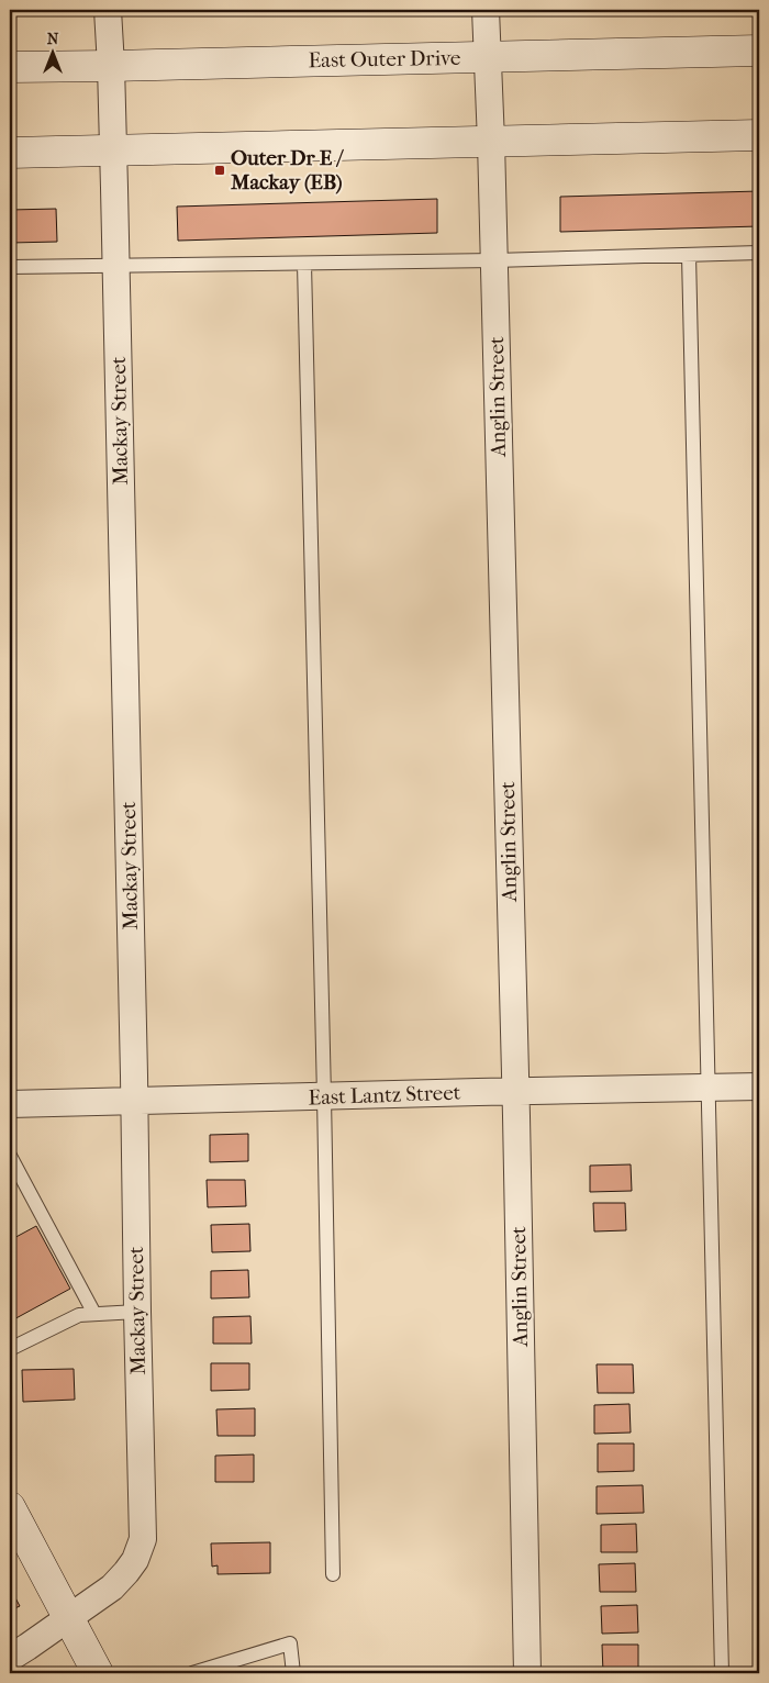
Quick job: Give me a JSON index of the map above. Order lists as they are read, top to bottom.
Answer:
{
  "streets": {
    "main road": ["East Outer Drive"],
    "street": ["Anglin Street", "Mackay Street", "East Lantz Street"]
  },
  "crossings": [
    ["East Outer Drive", "Anglin Street"],
    ["East Outer Drive", "Mackay Street"],
    ["Anglin Street", "East Lantz Street"],
    ["Mackay Street", "East Lantz Street"]
  ],
  "places": {
    "transit": ["Outer Dr E / Mackay (EB)"]
  },
  "north": "top"
}
